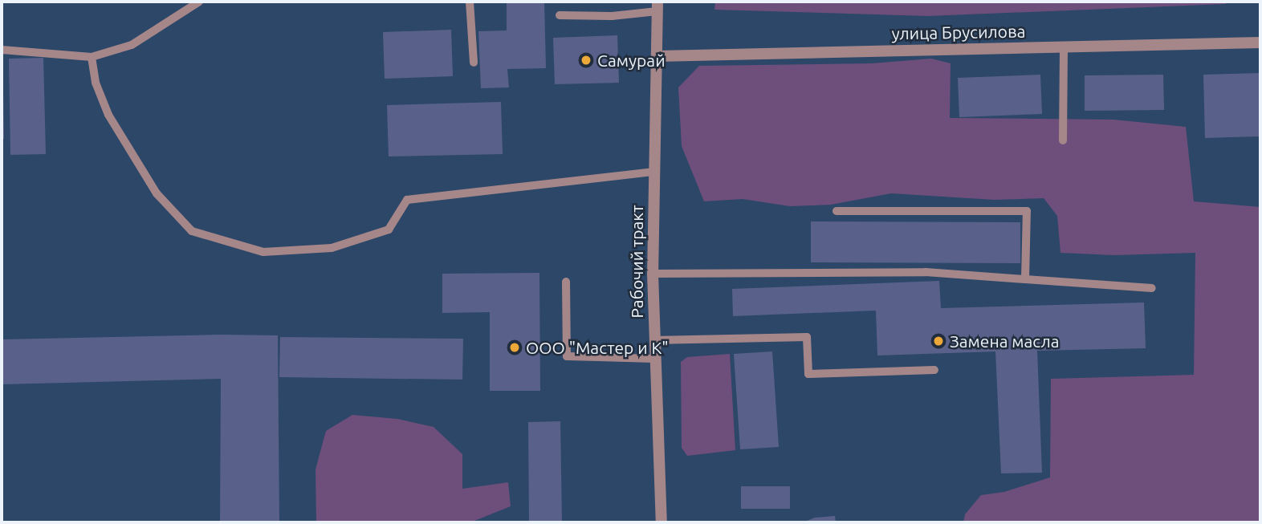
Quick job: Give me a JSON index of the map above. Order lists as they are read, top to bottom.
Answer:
{
  "streets": {
    "street": ["улица Брусилова", "Рабочий тракт"]
  },
  "crossings": [
    ["улица Брусилова", "Рабочий тракт"]
  ],
  "places": ["Самурай", "Замена масла", "ООО \"Мастер и К\""]
}
